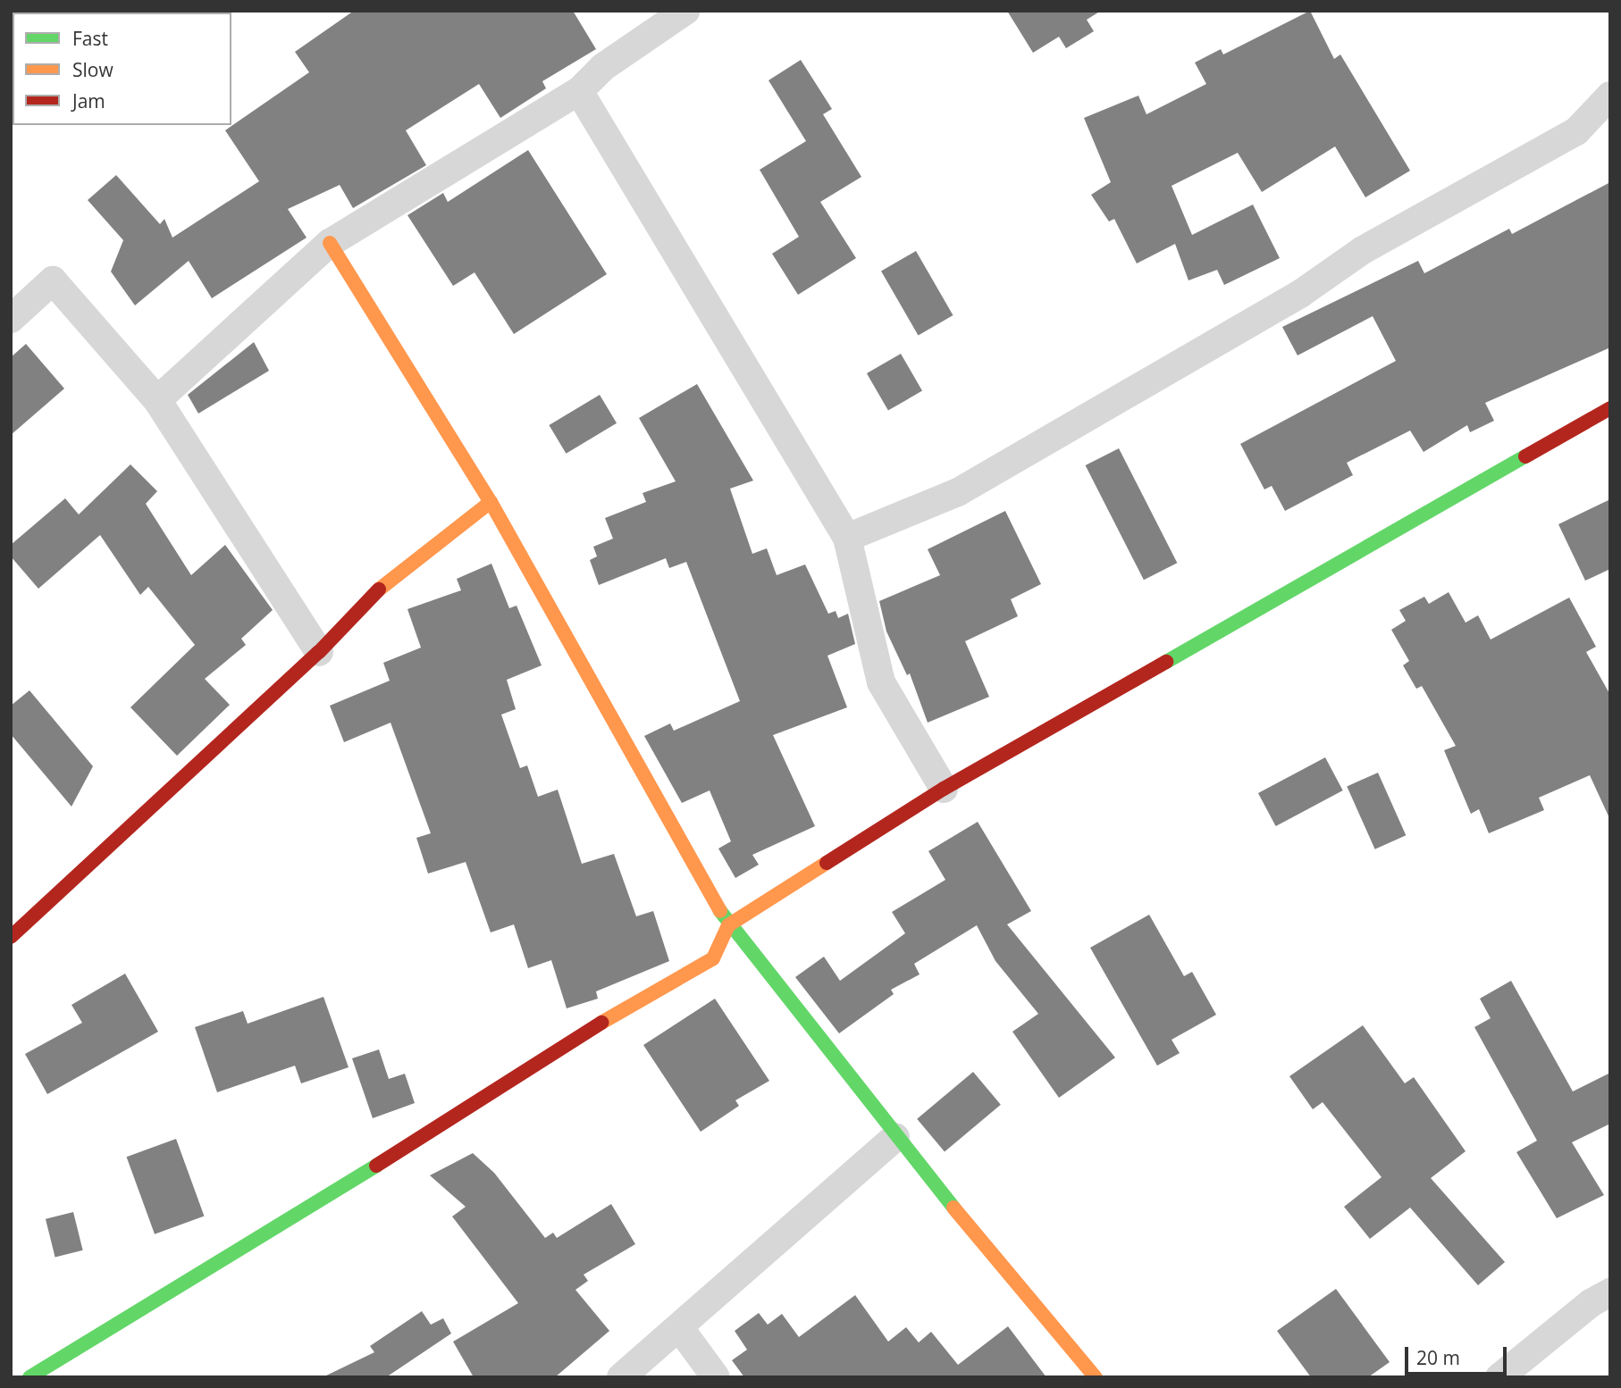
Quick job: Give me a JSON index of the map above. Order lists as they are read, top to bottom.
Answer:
{
  "legend": ["Fast", "Slow", "Jam"],
  "scale_bar": "20 m"
}
